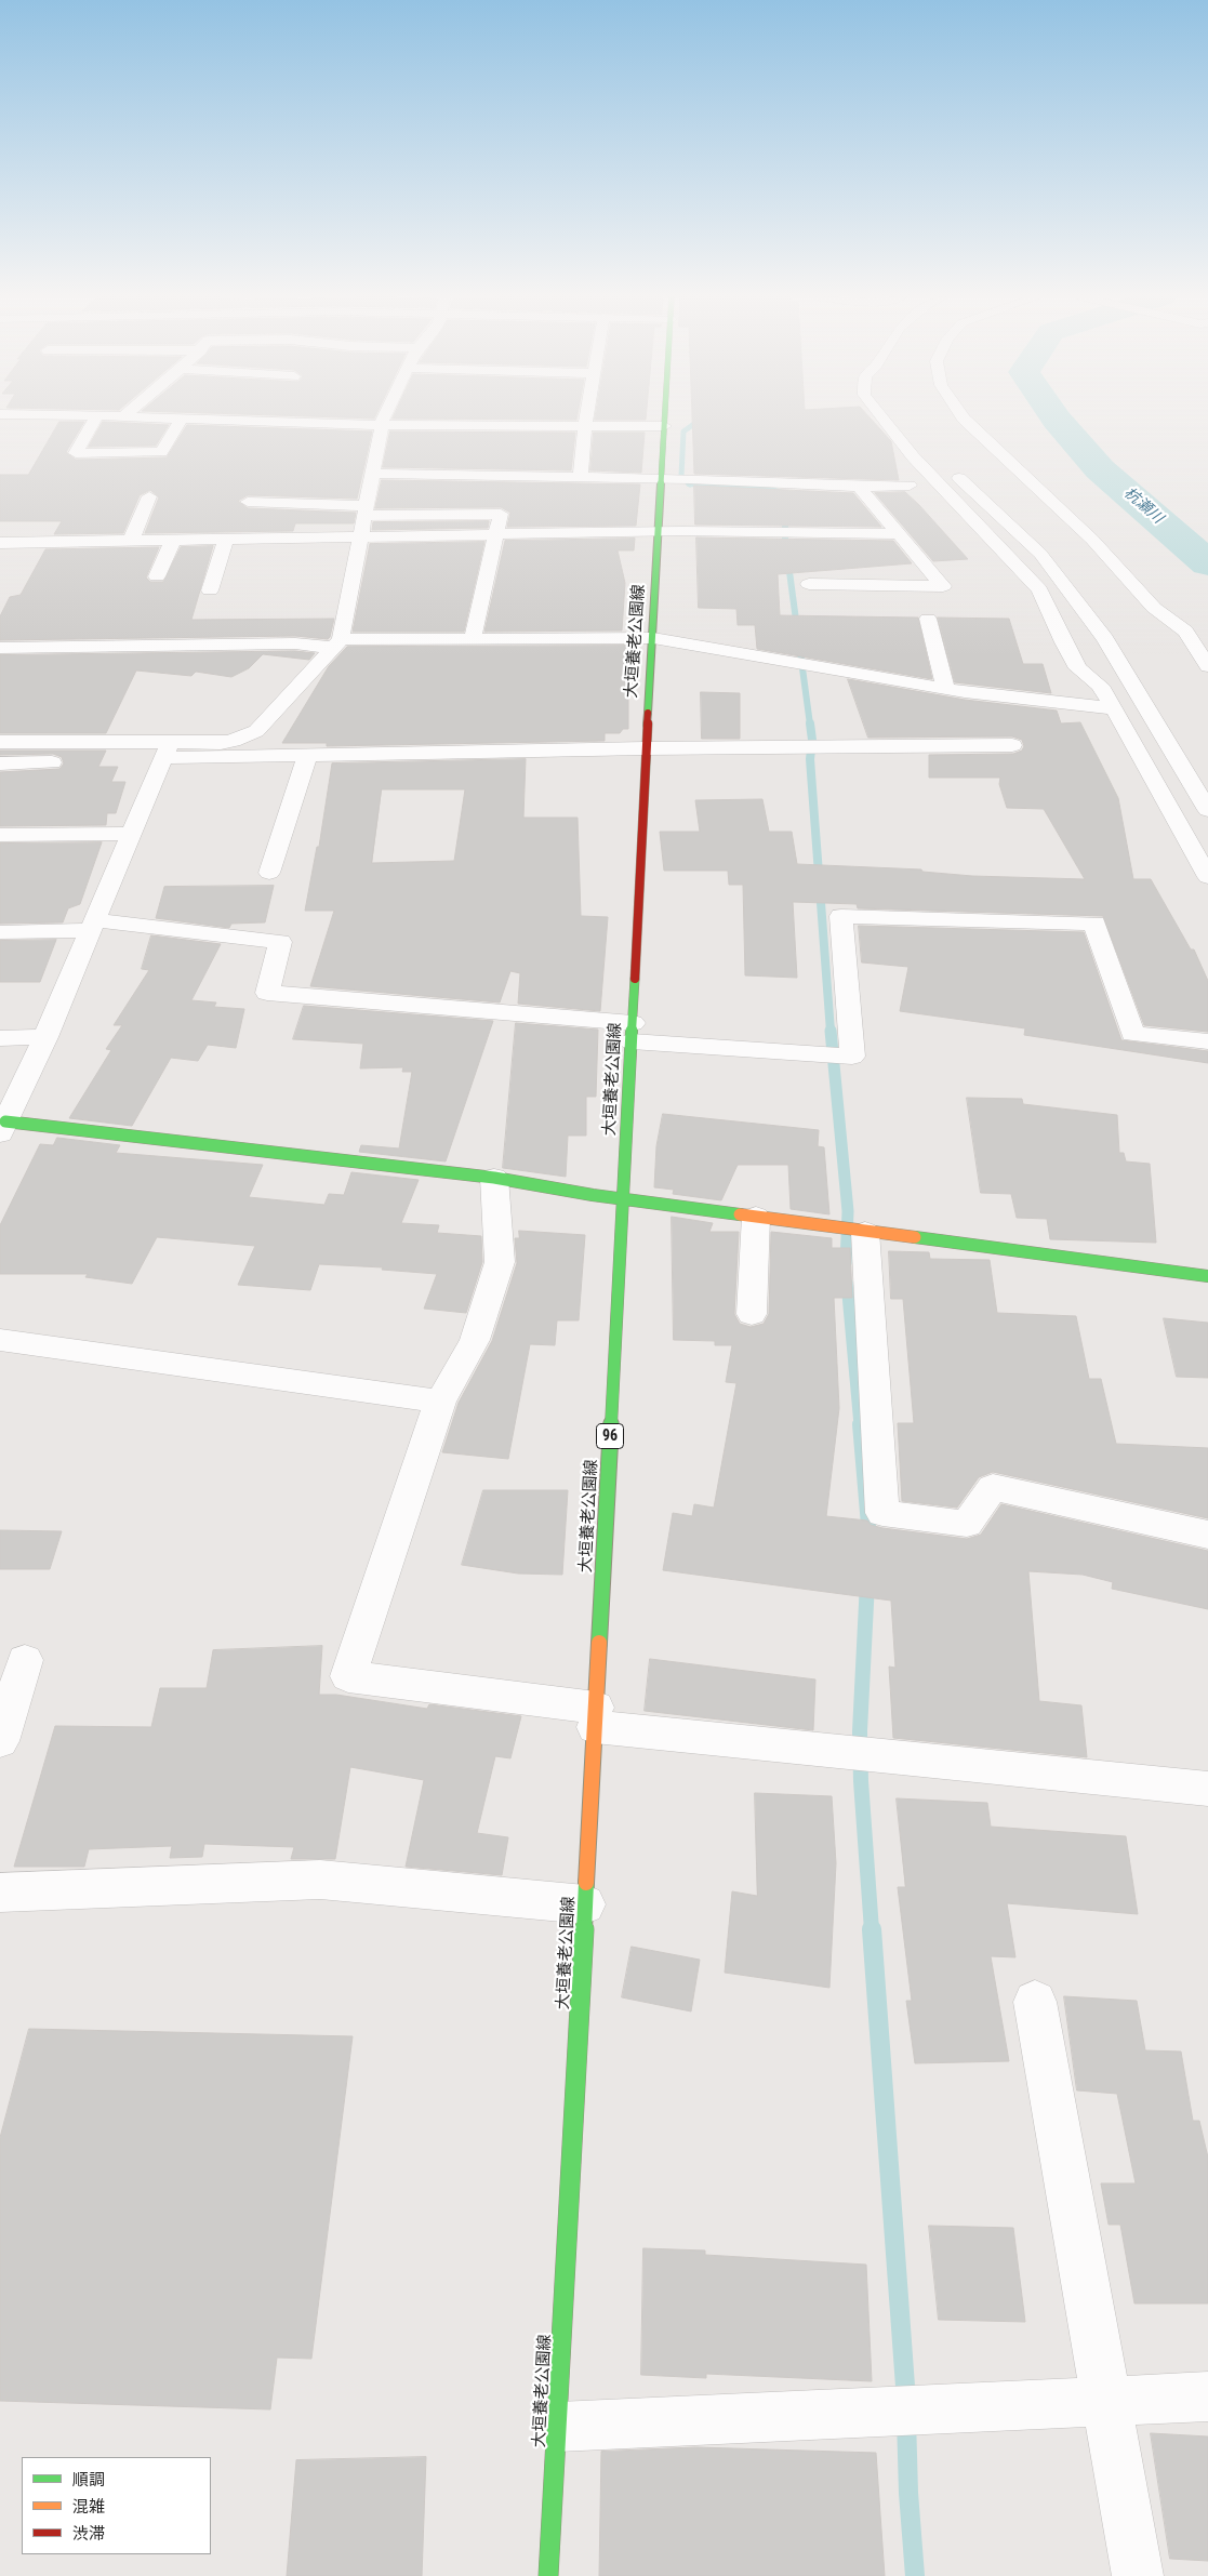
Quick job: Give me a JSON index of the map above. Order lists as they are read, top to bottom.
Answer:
{
  "streets": {
    "main road": ["大垣養老公園線", "96"]
  },
  "water": ["杭瀬川"],
  "legend": ["順調", "混雑", "渋滞"]
}
